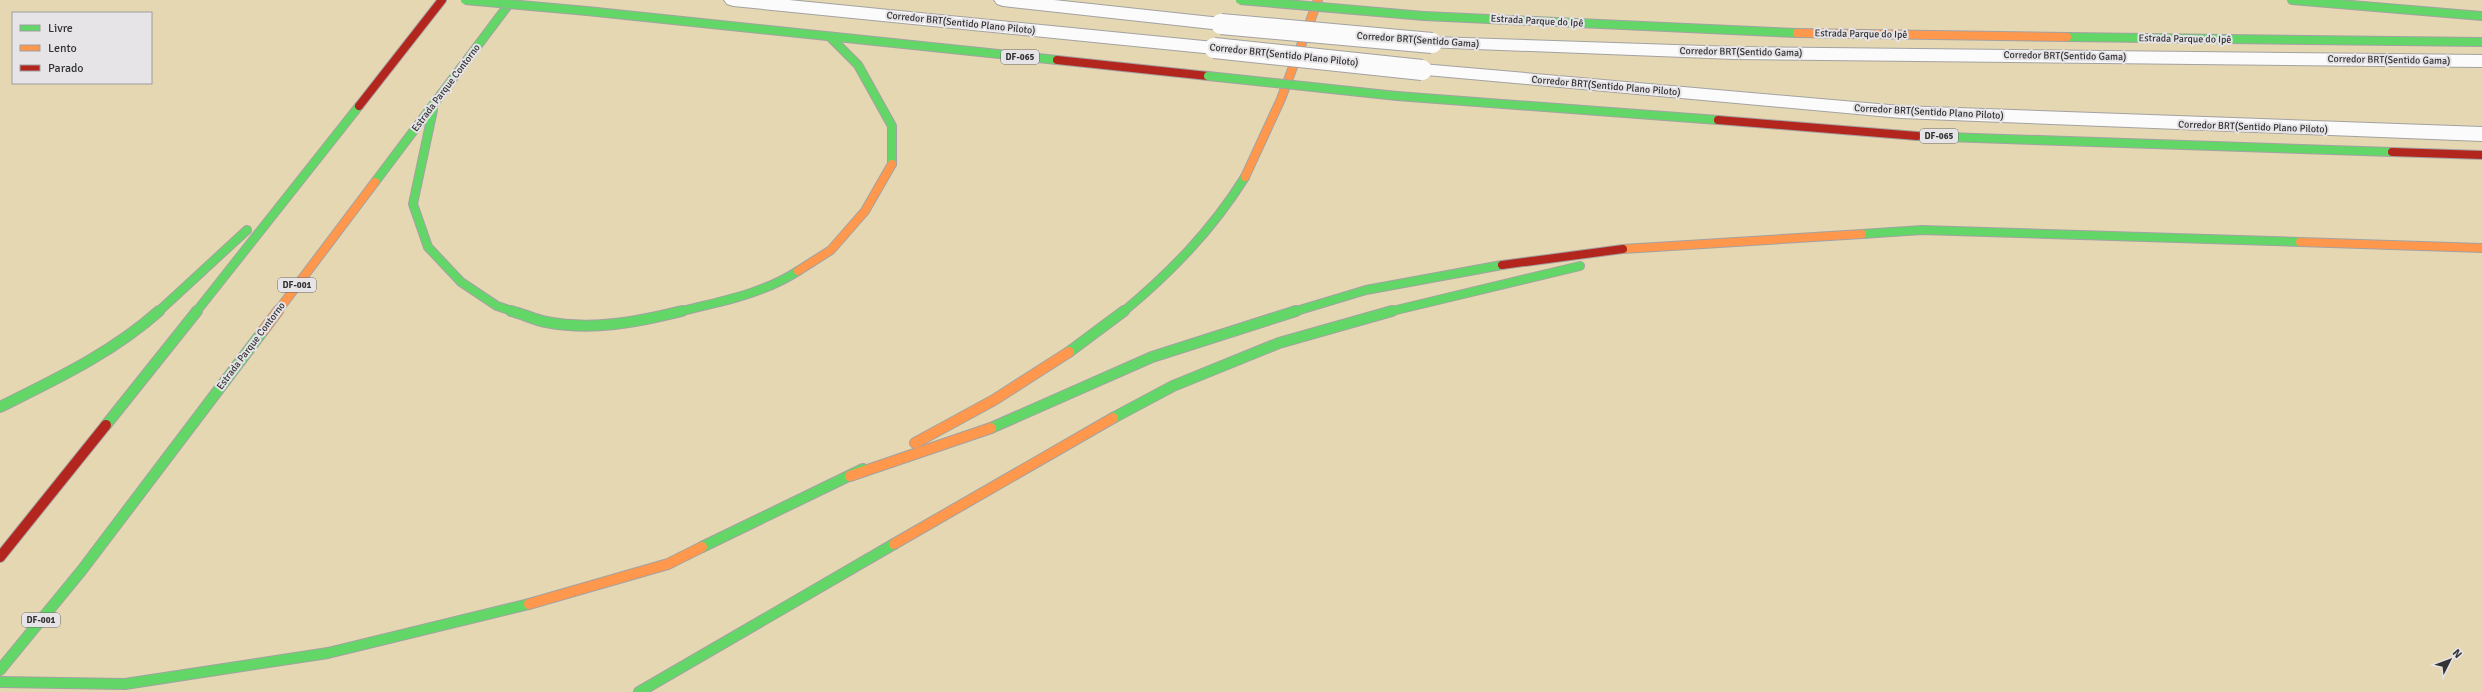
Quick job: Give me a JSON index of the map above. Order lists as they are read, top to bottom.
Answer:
{
  "streets": {
    "main road": [
      "Estrada Parque do Ipê",
      "DF-065",
      "Estrada Parque Contorno",
      "DF-001"
    ],
    "lane": ["Corredor BRT(Sentido Plano Piloto)", "Corredor BRT(Sentido Gama)"]
  },
  "legend": ["Livre", "Lento", "Parado"],
  "north": "top right"
}
